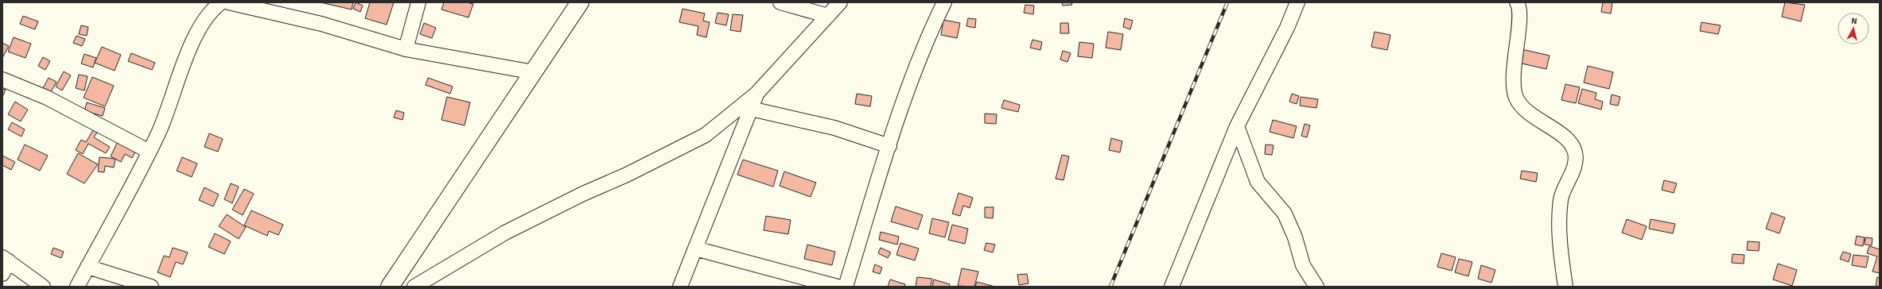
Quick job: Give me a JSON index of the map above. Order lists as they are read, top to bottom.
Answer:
{
  "north": "top"
}
